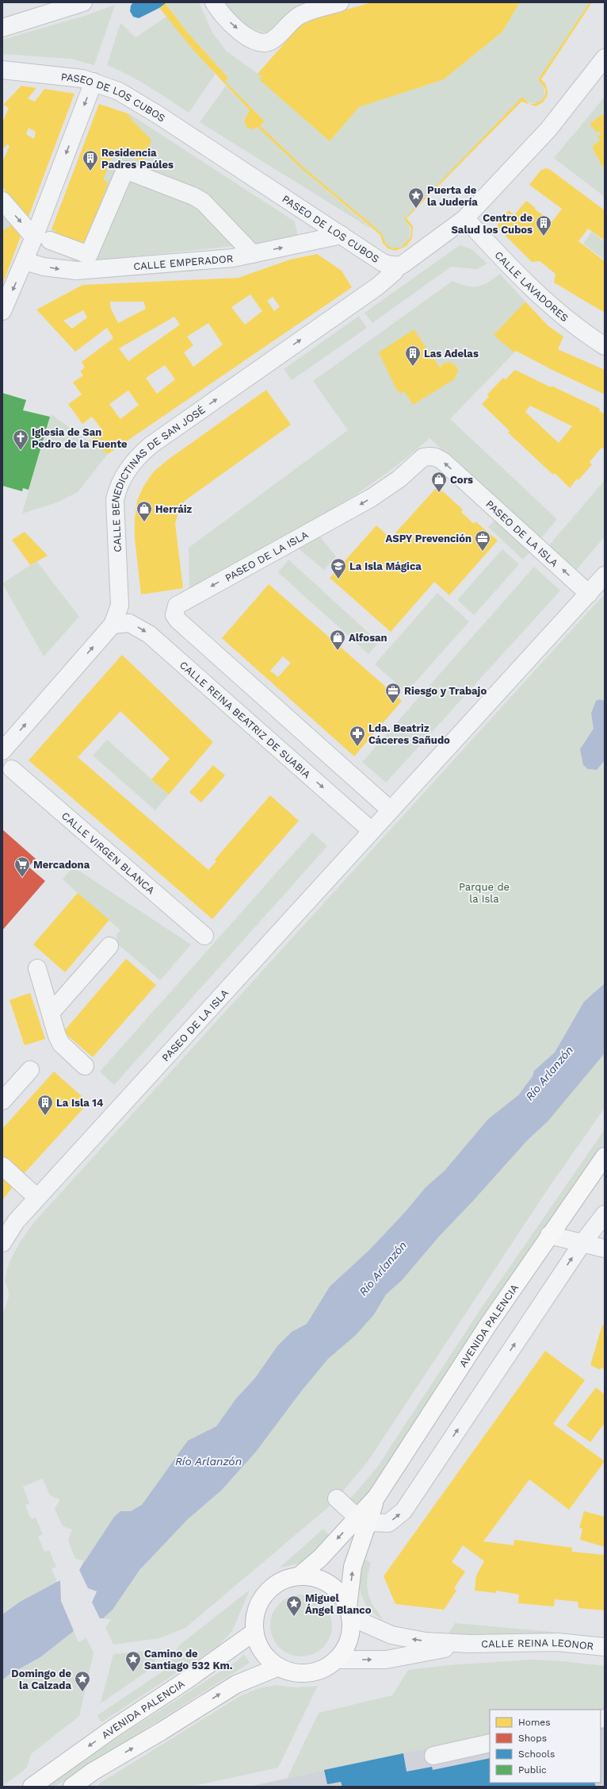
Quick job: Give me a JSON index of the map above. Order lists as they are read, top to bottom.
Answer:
{
  "streets": {
    "highway": ["AVENIDA PALENCIA"],
    "street": [
      "PASEO DE LOS CUBOS",
      "CALLE EMPERADOR",
      "CALLE LAVADORES",
      "CALLE BENEDICTINAS DE SAN JOSÉ",
      "PASEO DE LA ISLA",
      "CALLE REINA BEATRIZ DE SUABIA",
      "CALLE VIRGEN BLANCA",
      "CALLE REINA LEONOR"
    ]
  },
  "crossings": [
    ["PASEO DE LOS CUBOS", "CALLE EMPERADOR"],
    ["PASEO DE LOS CUBOS", "CALLE BENEDICTINAS DE SAN JOSÉ"],
    ["CALLE BENEDICTINAS DE SAN JOSÉ", "CALLE REINA BEATRIZ DE SUABIA"],
    ["PASEO DE LA ISLA", "CALLE REINA BEATRIZ DE SUABIA"],
    ["AVENIDA PALENCIA", "CALLE REINA LEONOR"]
  ],
  "one_way": ["CALLE EMPERADOR", "CALLE BENEDICTINAS DE SAN JOSÉ", "CALLE REINA BEATRIZ DE SUABIA"],
  "water": ["Río Arlanzón"],
  "parks": ["Parque de la Isla"],
  "places": {
    "building": [
      "Residencia Padres Paúles",
      "Centro de Salud los Cubos",
      "Las Adelas",
      "La Isla 14"
    ],
    "place": [
      "Puerta de la Judería",
      "Miguel Ángel Blanco",
      "Camino de Santiago 532 Km.",
      "Domingo de la Calzada"
    ],
    "church": ["Iglesia de San Pedro de la Fuente"],
    "shop": ["Cors", "Herráiz", "Alfosan"],
    "office": ["ASPY Prevención", "Riesgo y Trabajo"],
    "school or university": ["La Isla Mágica"],
    "pharmacy": ["Lda. Beatriz Cáceres Sañudo"],
    "supermarket": ["Mercadona"]
  },
  "legend": [
    "Homes",
    "Shops",
    "Schools",
    "Public"
  ]
}
